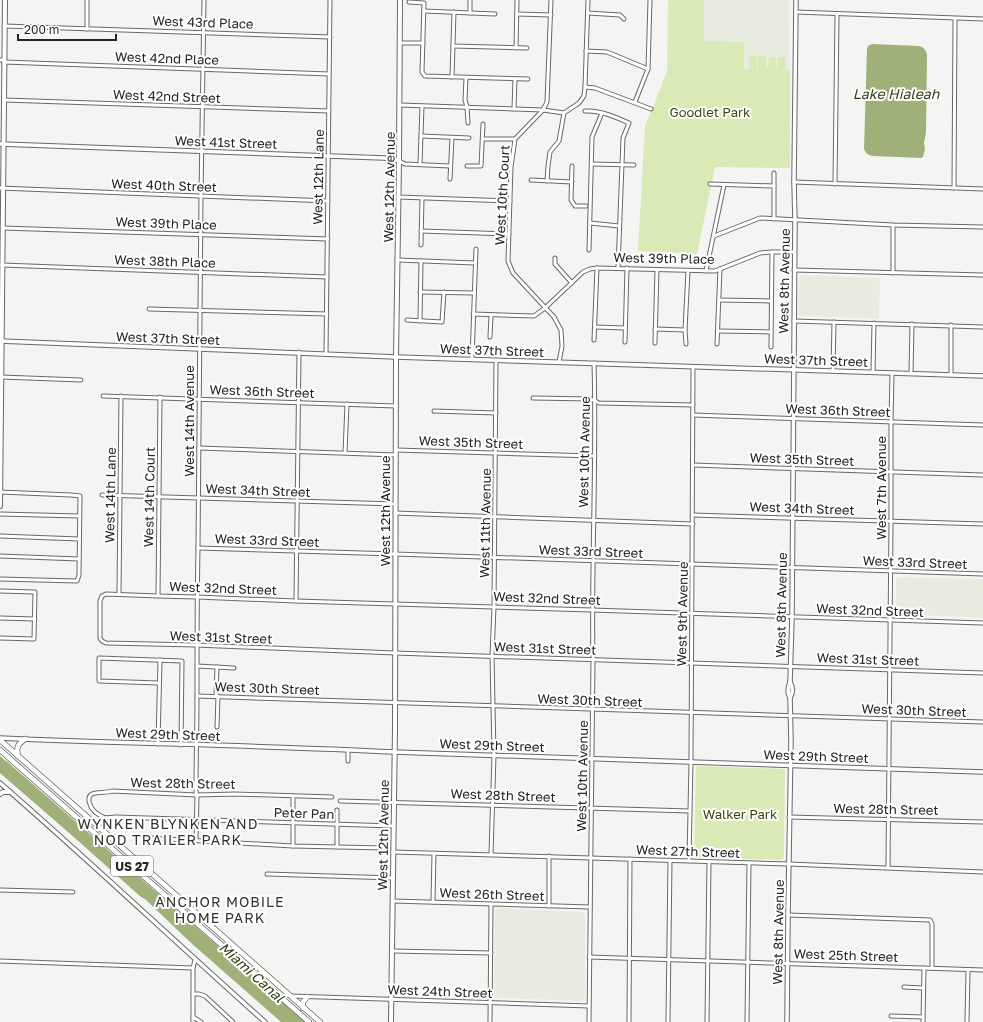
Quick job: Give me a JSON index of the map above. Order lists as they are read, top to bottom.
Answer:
{
  "streets": {
    "highway": ["US 27"],
    "main road": ["West 12th Avenue"],
    "street": [
      "West 43rd Place",
      "West 42nd Place",
      "West 42nd Street",
      "West 41st Street",
      "West 12th Lane",
      "West 40th Street",
      "West 10th Court",
      "West 39th Place",
      "West 38th Place",
      "West 8th Avenue",
      "West 37th Street",
      "West 36th Street",
      "West 14th Avenue",
      "West 35th Street",
      "West 10th Avenue",
      "West 7th Avenue",
      "West 34th Street",
      "West 14th Lane",
      "West 14th Court",
      "West 11th Avenue",
      "West 33rd Street",
      "West 32nd Street",
      "West 9th Avenue",
      "West 31st Street",
      "West 30th Street",
      "West 29th Street",
      "West 28th Street",
      "Peter Pan",
      "West 27th Street",
      "West 26th Street",
      "West 25th Street",
      "West 24th Street"
    ]
  },
  "crossings": [
    ["West 43rd Place", "West 12th Lane"],
    ["West 43rd Place", "West 14th Avenue"],
    ["West 42nd Place", "West 12th Lane"],
    ["West 42nd Place", "West 14th Avenue"],
    ["West 42nd Street", "West 12th Lane"],
    ["West 42nd Street", "West 14th Avenue"],
    ["West 41st Street", "West 12th Lane"],
    ["West 41st Street", "West 12th Avenue"],
    ["West 41st Street", "West 14th Avenue"],
    ["West 12th Lane", "West 40th Street"],
    ["West 12th Lane", "West 39th Place"],
    ["West 12th Lane", "West 38th Place"],
    ["West 12th Lane", "West 37th Street"],
    ["West 40th Street", "West 14th Avenue"],
    ["West 12th Avenue", "West 37th Street"],
    ["West 12th Avenue", "West 36th Street"],
    ["West 12th Avenue", "West 35th Street"],
    ["West 12th Avenue", "West 34th Street"],
    ["West 12th Avenue", "West 33rd Street"],
    ["West 12th Avenue", "West 32nd Street"],
    ["West 12th Avenue", "West 31st Street"],
    ["West 12th Avenue", "West 30th Street"],
    ["West 12th Avenue", "West 29th Street"],
    ["West 12th Avenue", "West 28th Street"],
    ["West 12th Avenue", "Peter Pan"],
    ["West 12th Avenue", "West 27th Street"],
    ["West 12th Avenue", "West 26th Street"],
    ["West 12th Avenue", "West 24th Street"],
    ["West 10th Court", "West 39th Place"],
    ["West 10th Court", "West 37th Street"],
    ["West 39th Place", "West 8th Avenue"],
    ["West 39th Place", "West 14th Avenue"],
    ["West 38th Place", "West 14th Avenue"],
    ["West 8th Avenue", "West 37th Street"],
    ["West 8th Avenue", "West 36th Street"],
    ["West 8th Avenue", "West 35th Street"],
    ["West 8th Avenue", "West 34th Street"],
    ["West 8th Avenue", "West 33rd Street"],
    ["West 8th Avenue", "West 32nd Street"],
    ["West 8th Avenue", "West 31st Street"],
    ["West 8th Avenue", "West 30th Street"],
    ["West 8th Avenue", "West 29th Street"],
    ["West 8th Avenue", "West 28th Street"],
    ["West 8th Avenue", "West 27th Street"],
    ["West 8th Avenue", "West 25th Street"],
    ["West 37th Street", "West 14th Avenue"],
    ["West 37th Street", "West 10th Avenue"],
    ["West 37th Street", "West 7th Avenue"],
    ["West 37th Street", "West 11th Avenue"],
    ["West 37th Street", "West 9th Avenue"],
    ["West 36th Street", "West 14th Avenue"],
    ["West 36th Street", "West 7th Avenue"],
    ["West 36th Street", "West 14th Lane"],
    ["West 36th Street", "West 14th Court"],
    ["West 36th Street", "West 9th Avenue"],
    ["West 14th Avenue", "West 35th Street"],
    ["West 14th Avenue", "West 34th Street"],
    ["West 14th Avenue", "West 33rd Street"],
    ["West 14th Avenue", "West 32nd Street"],
    ["West 14th Avenue", "West 31st Street"],
    ["West 14th Avenue", "West 30th Street"],
    ["West 14th Avenue", "West 29th Street"],
    ["West 14th Avenue", "West 28th Street"],
    ["West 14th Avenue", "Peter Pan"],
    ["West 35th Street", "West 10th Avenue"],
    ["West 35th Street", "West 7th Avenue"],
    ["West 35th Street", "West 11th Avenue"],
    ["West 35th Street", "West 9th Avenue"],
    ["West 10th Avenue", "West 33rd Street"],
    ["West 10th Avenue", "West 32nd Street"],
    ["West 10th Avenue", "West 31st Street"],
    ["West 10th Avenue", "West 30th Street"],
    ["West 10th Avenue", "West 29th Street"],
    ["West 10th Avenue", "West 28th Street"],
    ["West 10th Avenue", "West 27th Street"],
    ["West 10th Avenue", "West 26th Street"],
    ["West 10th Avenue", "West 25th Street"],
    ["West 10th Avenue", "West 24th Street"],
    ["West 7th Avenue", "West 34th Street"],
    ["West 7th Avenue", "West 33rd Street"],
    ["West 7th Avenue", "West 32nd Street"],
    ["West 7th Avenue", "West 31st Street"],
    ["West 7th Avenue", "West 30th Street"],
    ["West 7th Avenue", "West 29th Street"],
    ["West 7th Avenue", "West 28th Street"],
    ["West 7th Avenue", "West 27th Street"],
    ["West 34th Street", "West 14th Lane"],
    ["West 34th Street", "West 14th Court"],
    ["West 34th Street", "West 9th Avenue"],
    ["West 14th Lane", "West 32nd Street"],
    ["West 14th Court", "West 32nd Street"],
    ["West 11th Avenue", "West 33rd Street"],
    ["West 11th Avenue", "West 32nd Street"],
    ["West 11th Avenue", "West 31st Street"],
    ["West 11th Avenue", "West 30th Street"],
    ["West 11th Avenue", "West 29th Street"],
    ["West 11th Avenue", "West 28th Street"],
    ["West 11th Avenue", "West 27th Street"],
    ["West 33rd Street", "West 9th Avenue"],
    ["West 32nd Street", "West 9th Avenue"],
    ["West 32nd Street", "West 31st Street"],
    ["West 9th Avenue", "West 31st Street"],
    ["West 9th Avenue", "West 30th Street"],
    ["West 9th Avenue", "West 29th Street"],
    ["West 9th Avenue", "West 28th Street"],
    ["West 9th Avenue", "West 27th Street"],
    ["West 29th Street", "US 27"],
    ["West 28th Street", "Peter Pan"],
    ["US 27", "West 24th Street"]
  ],
  "districts": ["WYNKEN BLYNKEN AND NOD TRAILER PARK", "ANCHOR MOBILE HOME PARK"],
  "water": ["Lake Hialeah", "Miami Canal"],
  "parks": ["Goodlet Park", "Walker Park"],
  "scale_bar": "200 m"
}
